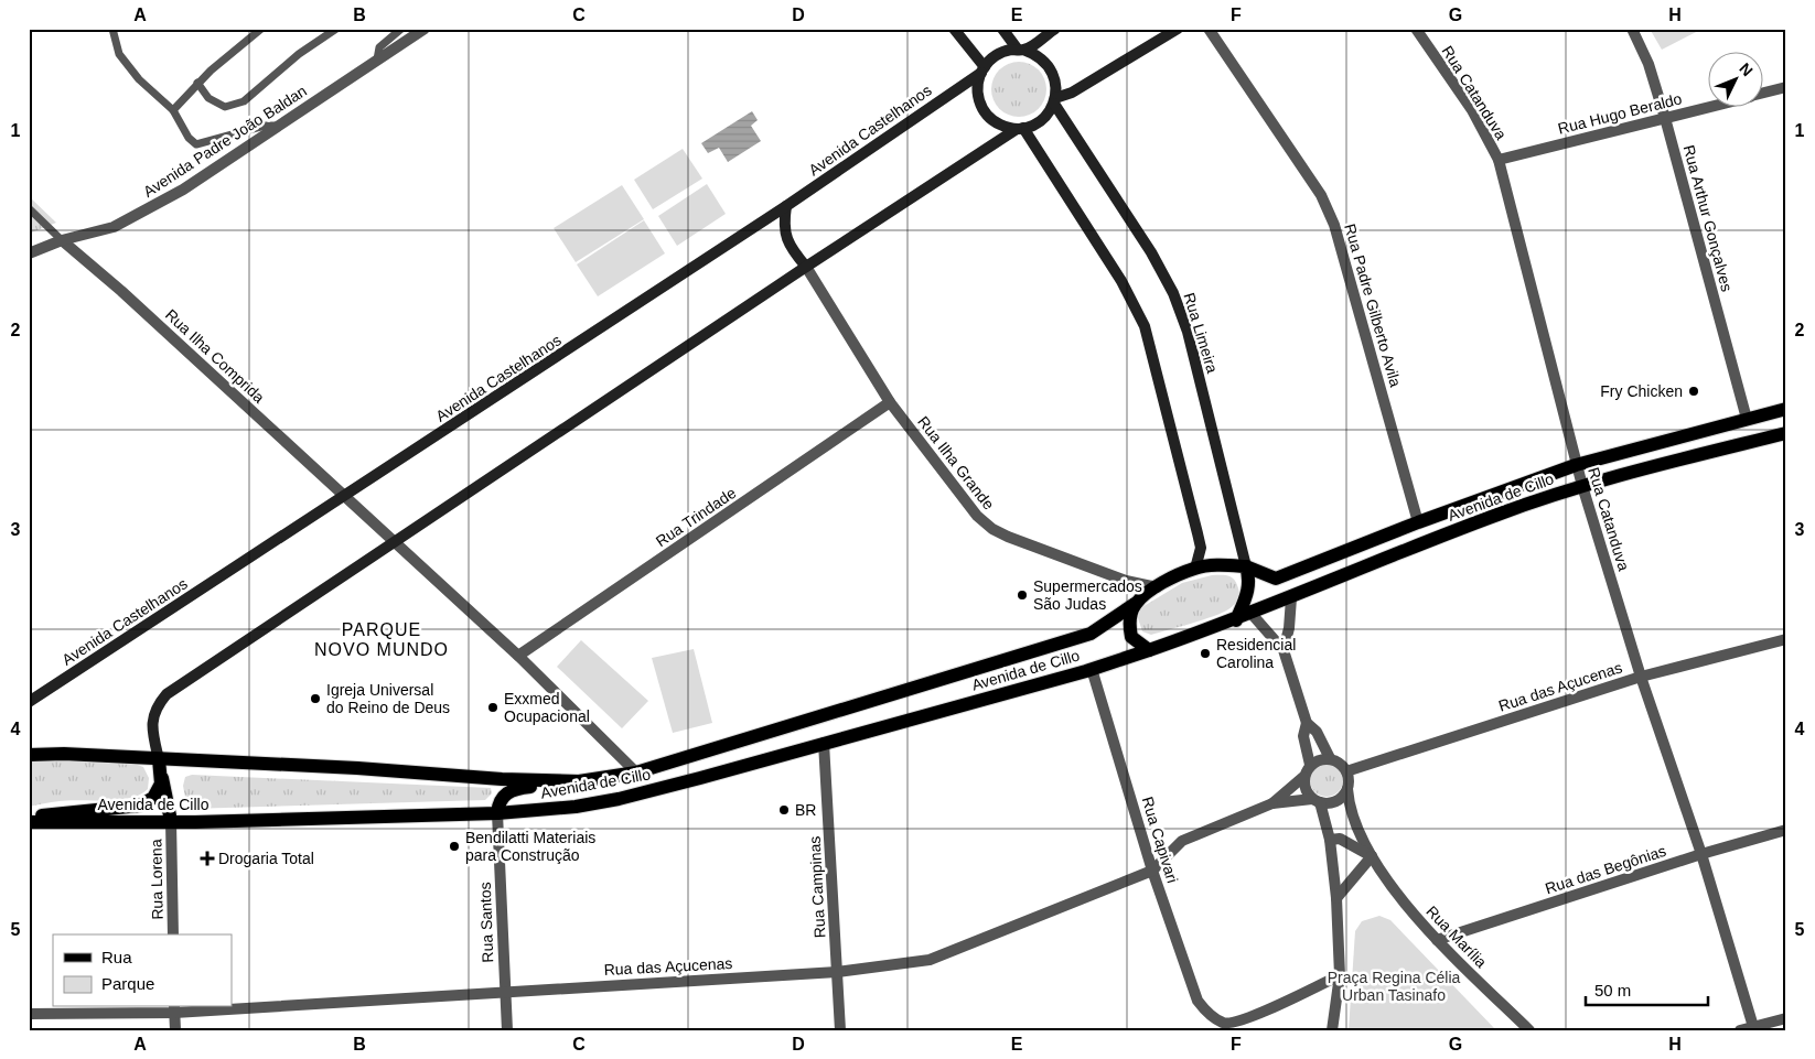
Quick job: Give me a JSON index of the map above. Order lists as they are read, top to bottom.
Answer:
{
  "streets": {
    "main road": ["Avenida Castelhanos", "Rua Limeira", "Avenida de Cillo"],
    "street": [
      "Rua Catanduva",
      "Rua Hugo Beraldo",
      "Avenida Padre João Baldan",
      "Rua Arthur Gonçalves",
      "Rua Padre Gilberto Avila",
      "Rua Ilha Comprida",
      "Rua Ilha Grande",
      "Rua Trindade",
      "Rua das Açucenas",
      "Rua Capivari",
      "Rua das Begônias",
      "Rua Lorena",
      "Rua Campinas",
      "Rua Santos",
      "Rua Marília"
    ]
  },
  "crossings": [
    ["Rua Catanduva", "Rua Hugo Beraldo"],
    ["Rua Catanduva", "Avenida de Cillo"],
    ["Rua Catanduva", "Rua das Açucenas"],
    ["Rua Catanduva", "Rua das Begônias"],
    ["Rua Hugo Beraldo", "Rua Arthur Gonçalves"],
    ["Avenida Castelhanos", "Rua Limeira"],
    ["Avenida Castelhanos", "Rua Ilha Comprida"],
    ["Avenida Padre João Baldan", "Rua Ilha Comprida"],
    ["Rua Arthur Gonçalves", "Avenida de Cillo"],
    ["Rua Padre Gilberto Avila", "Avenida de Cillo"],
    ["Rua Limeira", "Avenida de Cillo"],
    ["Rua Ilha Grande", "Avenida de Cillo"],
    ["Rua Ilha Grande", "Rua Trindade"],
    ["Avenida de Cillo", "Rua Capivari"],
    ["Avenida de Cillo", "Rua Lorena"],
    ["Avenida de Cillo", "Rua Campinas"],
    ["Avenida de Cillo", "Rua Santos"],
    ["Rua das Açucenas", "Rua Capivari"],
    ["Rua das Açucenas", "Rua Campinas"],
    ["Rua das Açucenas", "Rua Santos"],
    ["Rua das Açucenas", "Rua Marília"],
    ["Rua das Begônias", "Rua Marília"]
  ],
  "districts": ["PARQUE NOVO MUNDO"],
  "parks": ["Praça Regina Célia Urban Tasinafo"],
  "places": {
    "other": [
      "Fry Chicken",
      "Supermercados São Judas",
      "Residencial Carolina",
      "Igreja Universal do Reino de Deus",
      "Exxmed Ocupacional",
      "BR",
      "Bendilatti Materiais para Construção"
    ],
    "health": ["Drogaria Total"]
  },
  "legend": ["Rua", "Parque"],
  "scale_bar": "50 m",
  "north": "top right",
  "grid": {
    "columns": [
      "A",
      "B",
      "C",
      "D",
      "E",
      "F",
      "G",
      "H"
    ],
    "rows": [
      "1",
      "2",
      "3",
      "4",
      "5"
    ]
  }
}
